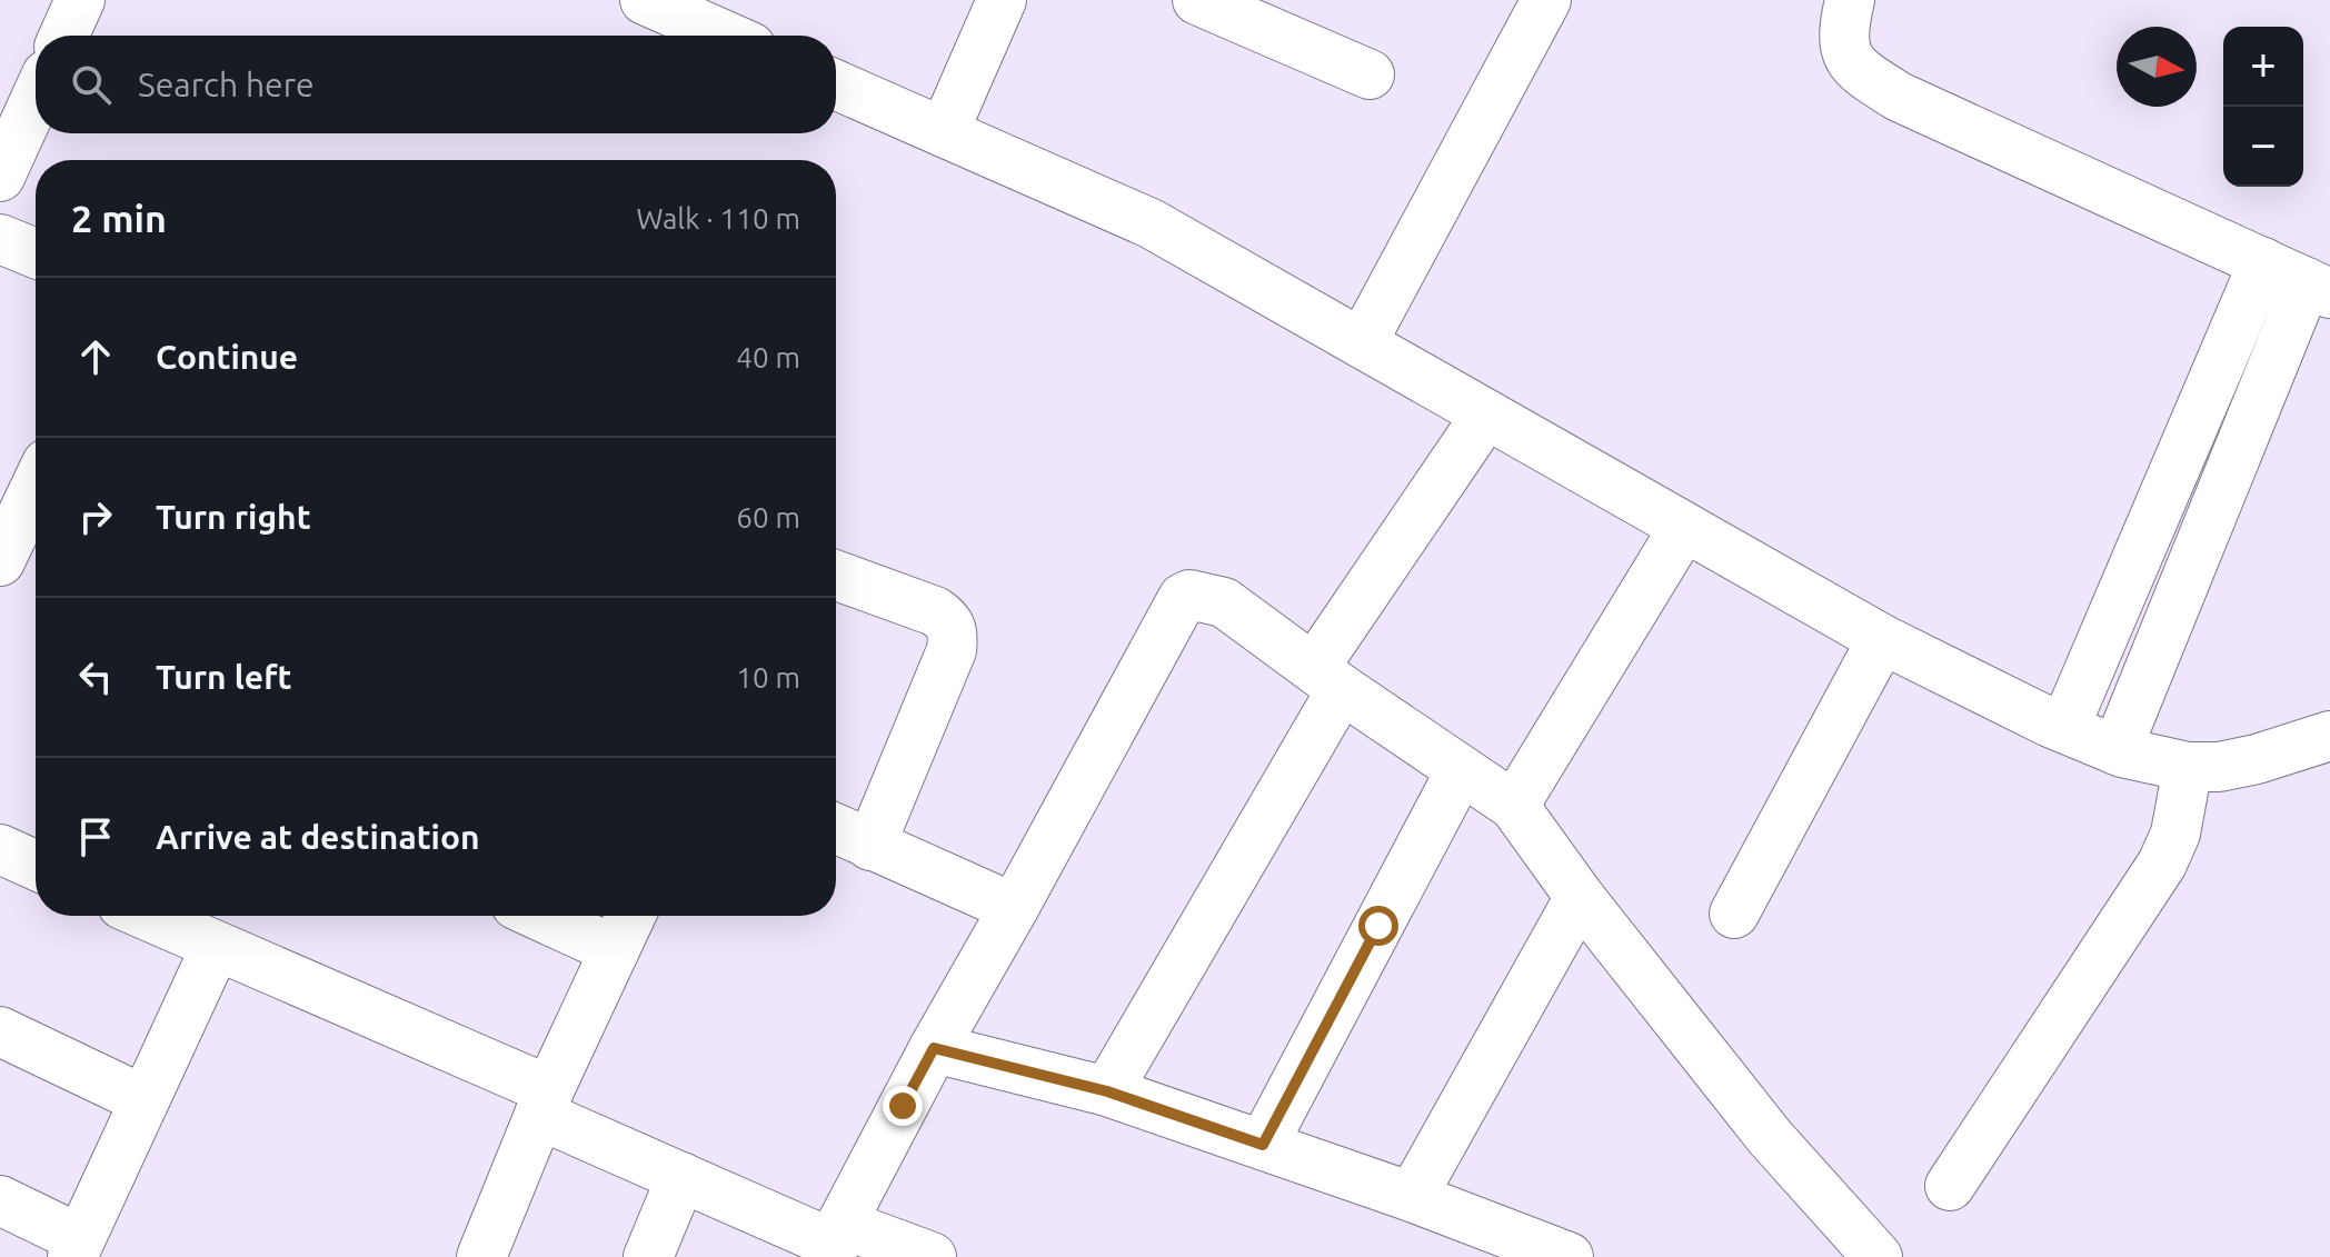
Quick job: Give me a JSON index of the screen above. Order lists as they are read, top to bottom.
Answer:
{
  "north": "right",
  "page": {
    "map_buttons": ["+", "−"],
    "search": "Search here",
    "heading": ["2 min", "Walk · 110 m"],
    "list": [
      ["Continue", "40 m"],
      ["Turn right", "60 m"],
      ["Turn left", "10 m"],
      "Arrive at destination"
    ]
  }
}
